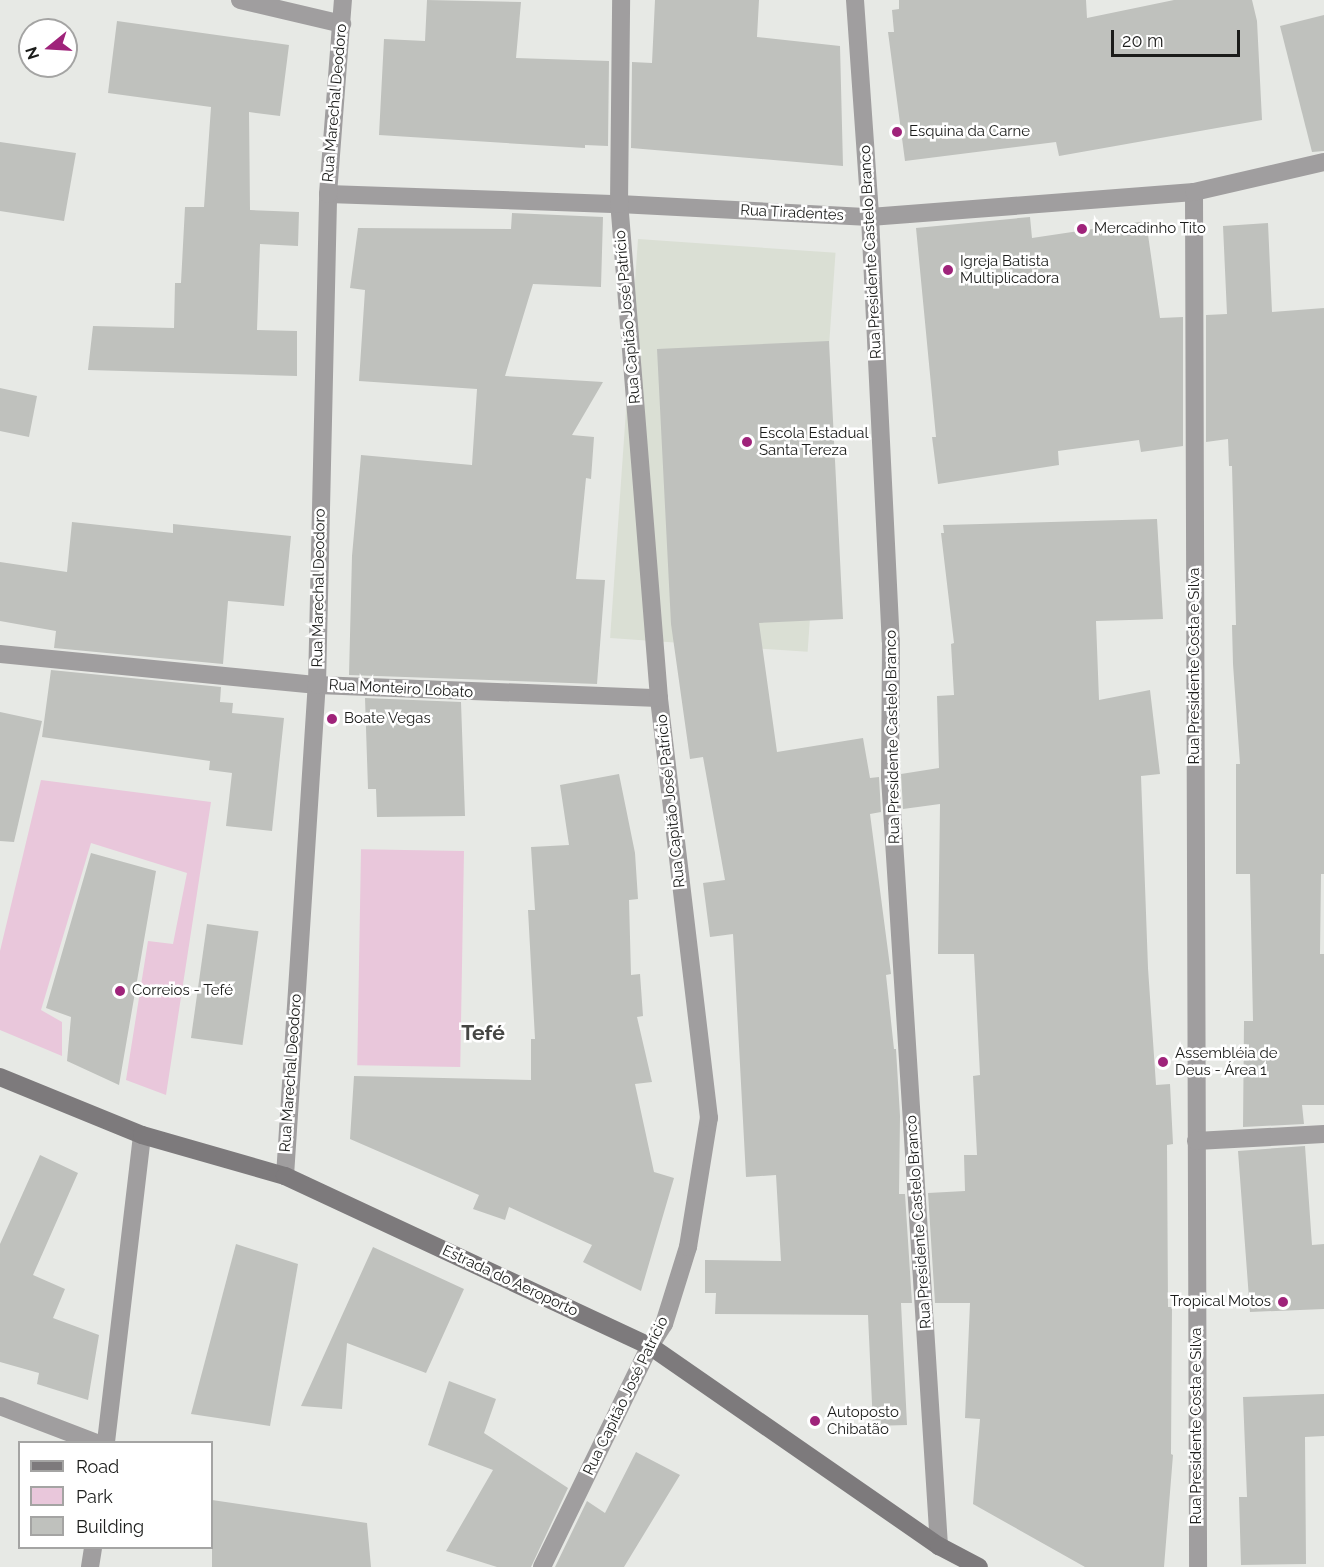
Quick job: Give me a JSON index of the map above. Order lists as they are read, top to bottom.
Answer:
{
  "streets": {
    "street": [
      "Rua Marechal Deodoro",
      "Rua Tiradentes",
      "Rua Presidente Castelo Branco",
      "Rua Capitão José Patrício",
      "Rua Presidente Costa e Silva",
      "Rua Monteiro Lobato",
      "Estrada do Aeroporto"
    ]
  },
  "crossings": [
    ["Rua Marechal Deodoro", "Rua Tiradentes"],
    ["Rua Marechal Deodoro", "Rua Monteiro Lobato"],
    ["Rua Marechal Deodoro", "Estrada do Aeroporto"],
    ["Rua Tiradentes", "Rua Presidente Castelo Branco"],
    ["Rua Tiradentes", "Rua Capitão José Patrício"],
    ["Rua Tiradentes", "Rua Presidente Costa e Silva"],
    ["Rua Presidente Castelo Branco", "Estrada do Aeroporto"],
    ["Rua Capitão José Patrício", "Rua Monteiro Lobato"],
    ["Rua Capitão José Patrício", "Estrada do Aeroporto"]
  ],
  "districts": ["Tefé"],
  "places": [
    "Esquina da Carne",
    "Mercadinho Tito",
    "Igreja Batista Multiplicadora",
    "Escola Estadual Santa Tereza",
    "Boate Vegas",
    "Correios - Tefé",
    "Assembléia de Deus - Área 1",
    "Tropical Motos",
    "Autoposto Chibatão"
  ],
  "legend": ["Road", "Park", "Building"],
  "scale_bar": "20 m",
  "north": "left"
}
